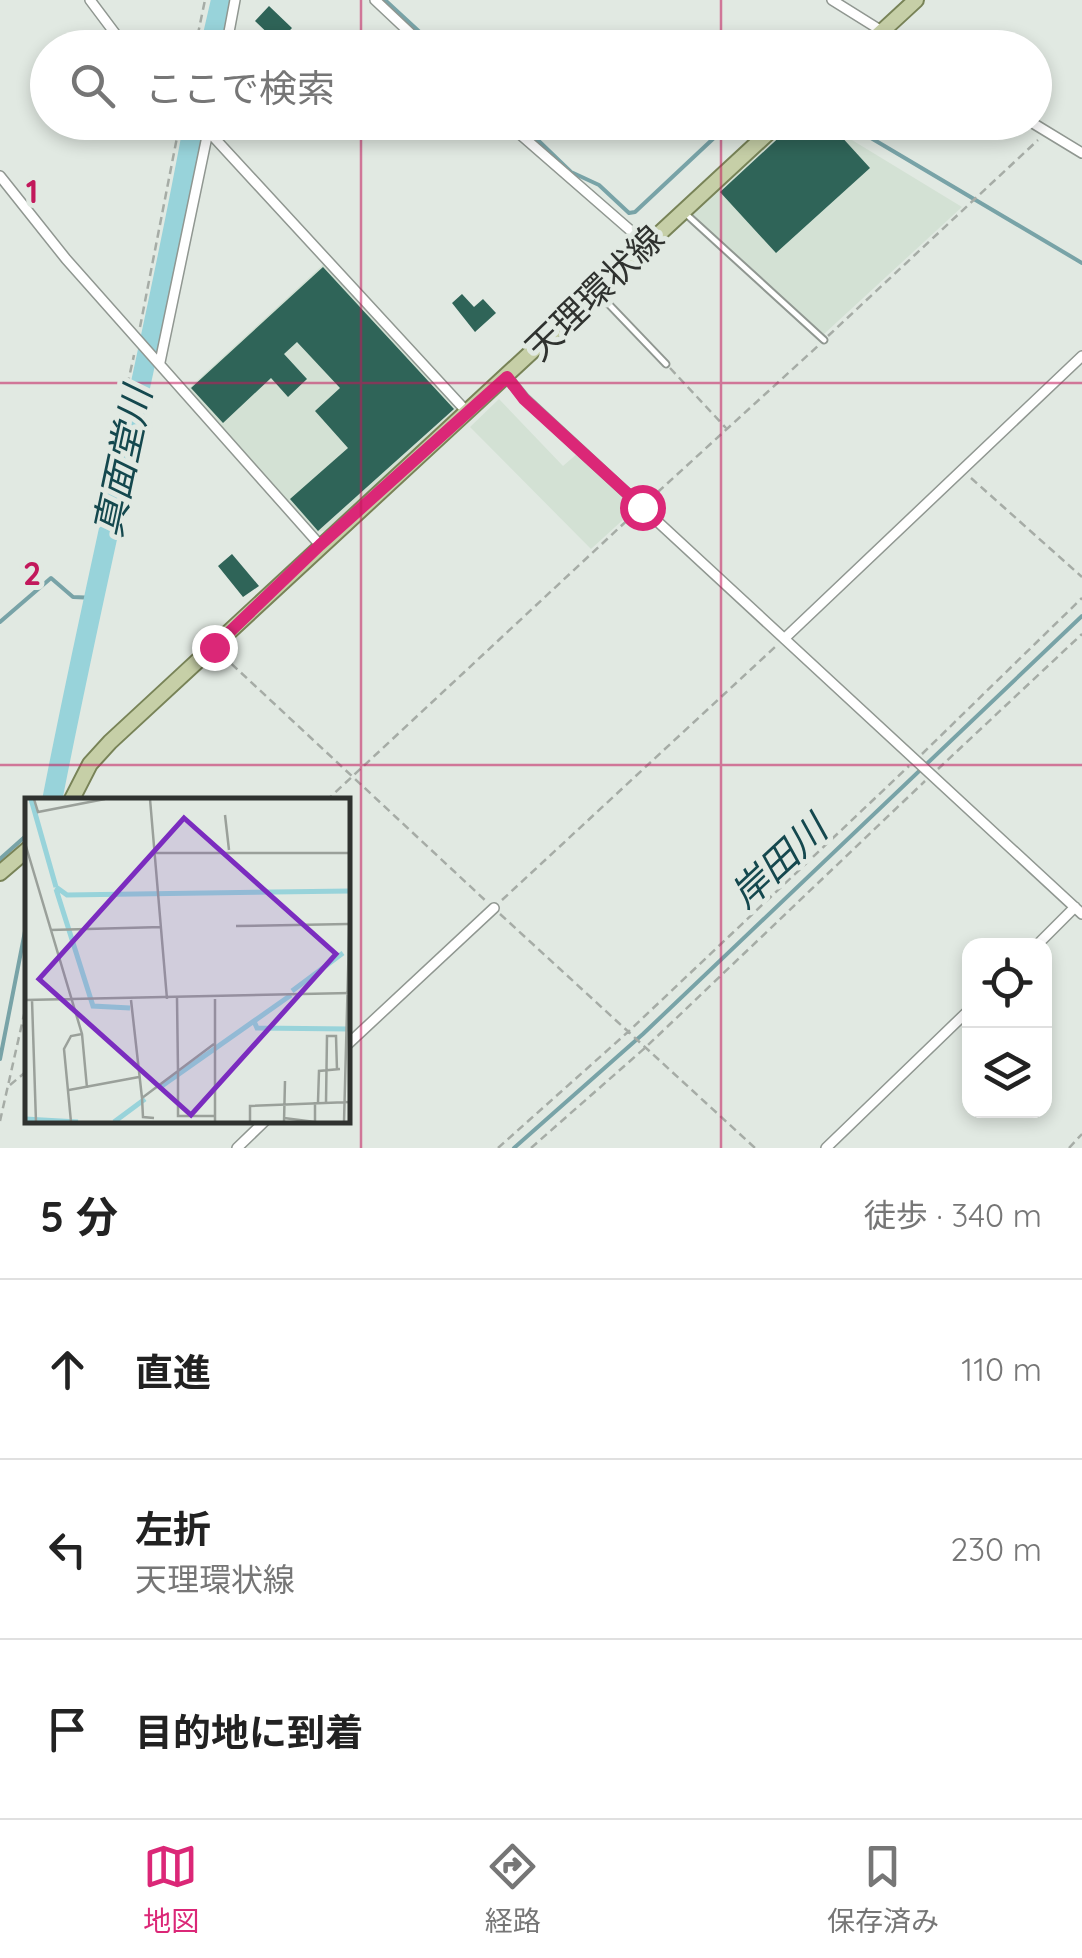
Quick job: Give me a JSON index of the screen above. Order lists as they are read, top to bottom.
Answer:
{
  "streets": {
    "main road": ["天理環状線"]
  },
  "water": ["真面堂川", "岸田川"],
  "page": {
    "search": "ここで検索",
    "heading": ["5 分", "徒歩 · 340 m"],
    "list": [
      ["直進", "110 m"],
      ["左折", "天理環状線", "230 m"],
      "目的地に到着"
    ],
    "nav": ["地図", "経路", "保存済み"]
  },
  "grid": {
    "rows": ["1", "2"]
  }
}
